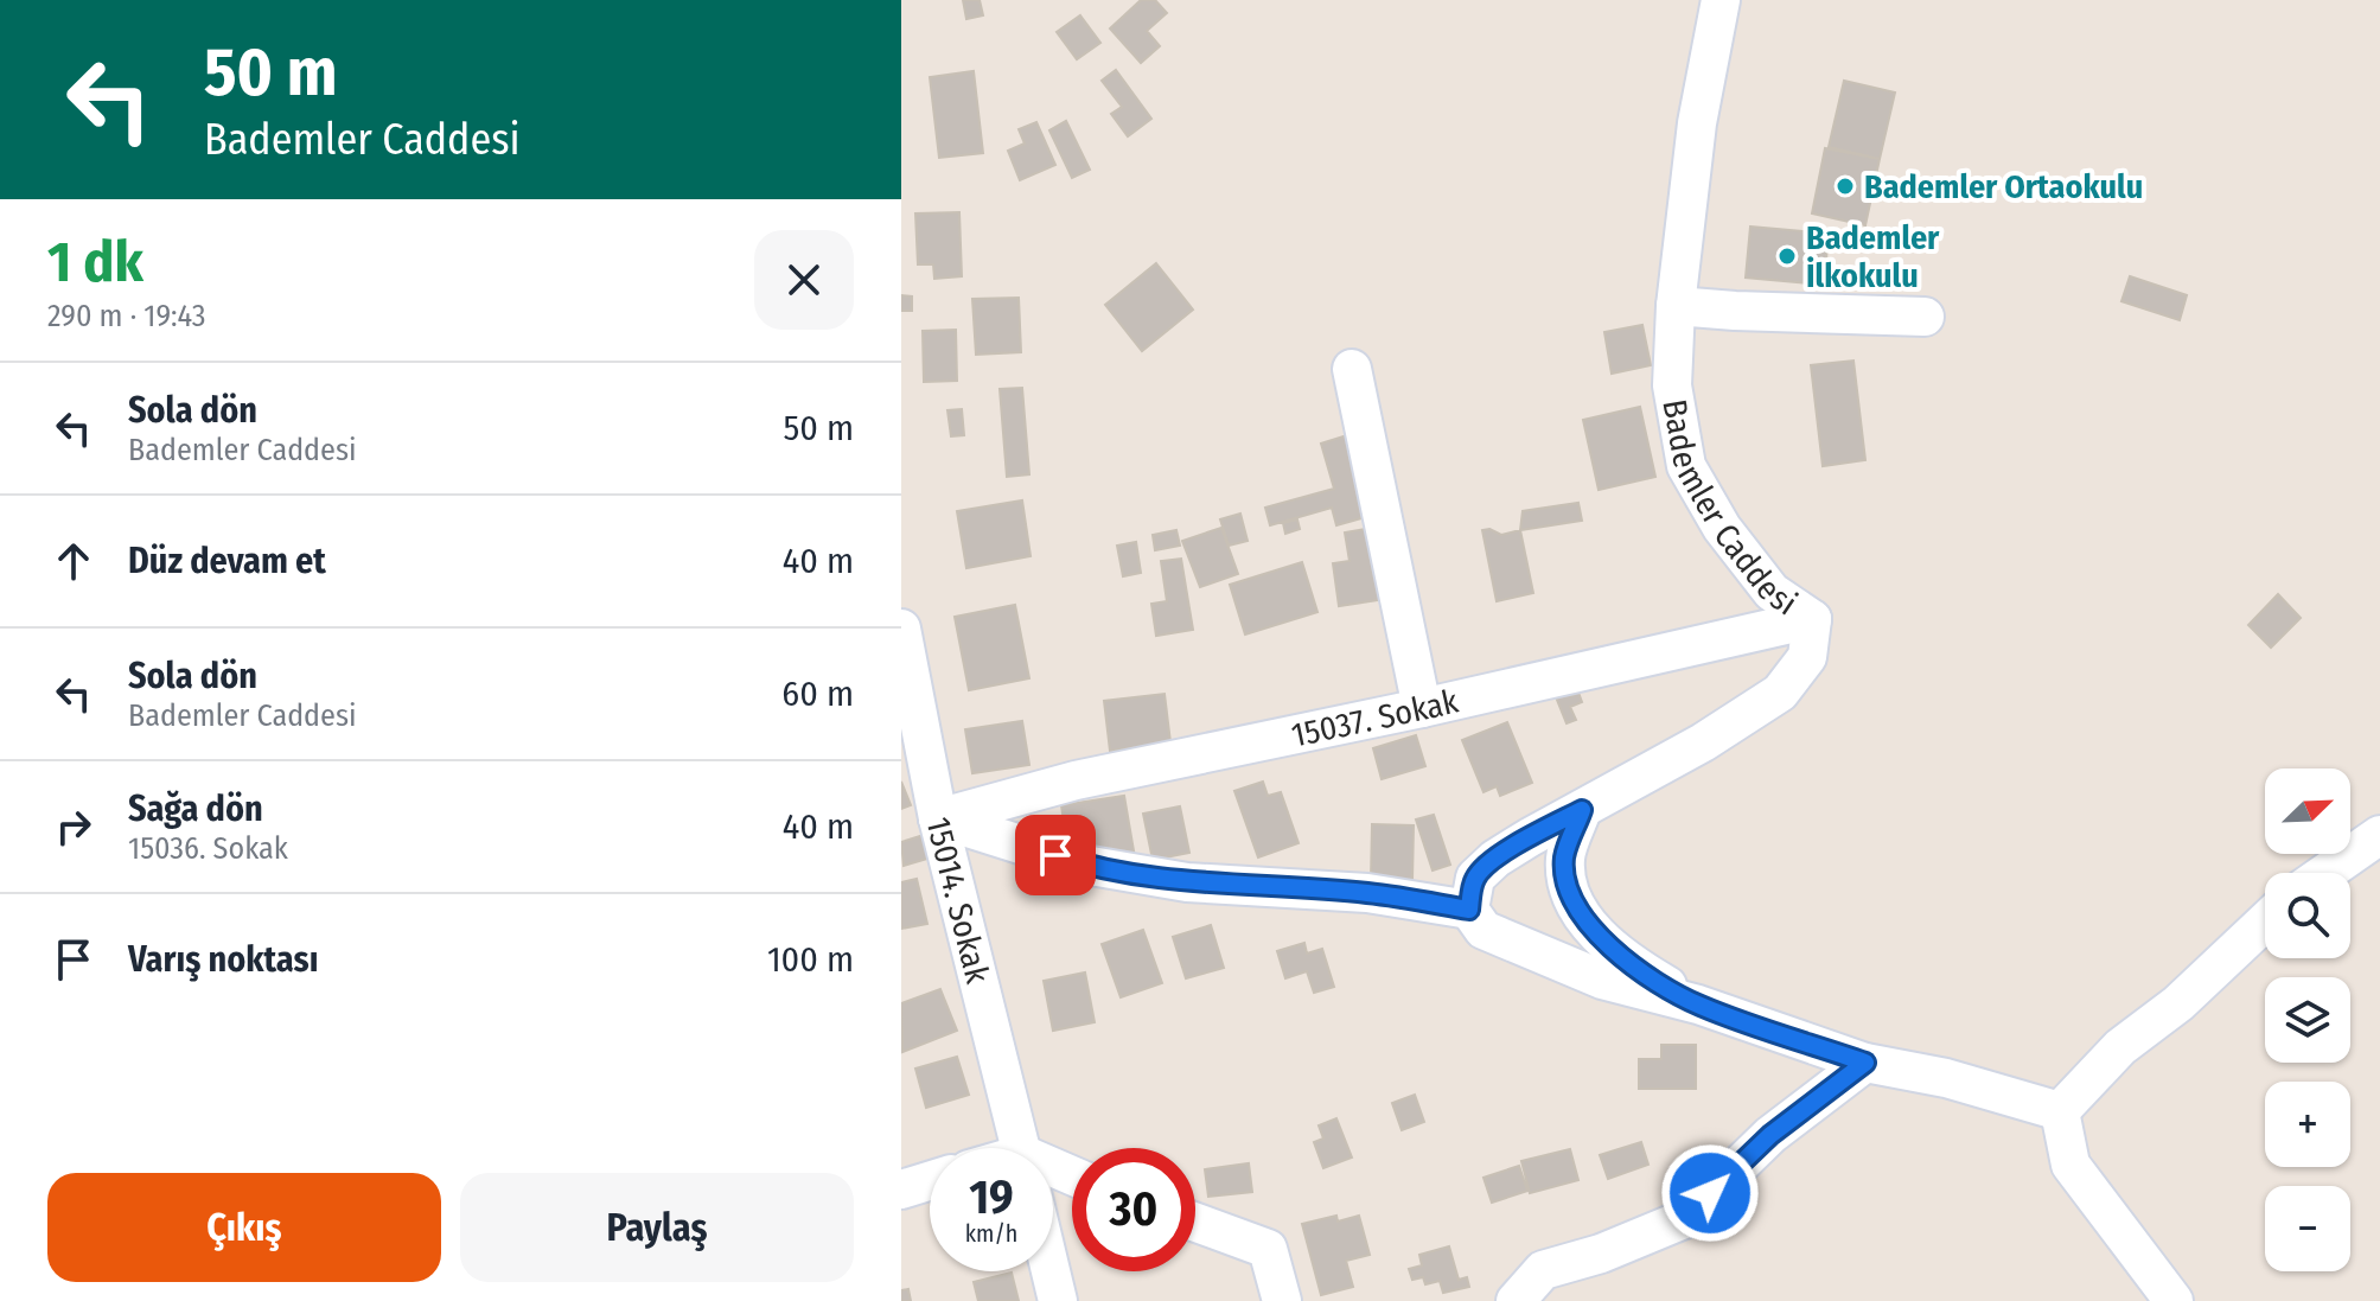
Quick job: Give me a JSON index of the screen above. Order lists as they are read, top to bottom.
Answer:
{
  "streets": {
    "street": ["Bademler Caddesi", "15037. Sokak", "15014. Sokak"]
  },
  "crossings": [
    ["Bademler Caddesi", "15037. Sokak"],
    ["15037. Sokak", "15014. Sokak"]
  ],
  "places": ["Bademler Ortaokulu", "Bademler İlkokulu"],
  "north": "top right",
  "page": {
    "turn": ["50 m", "Bademler Caddesi"],
    "heading": ["1 dk", "290 m · 19:43"],
    "list": [
      {
        "name": "Sola dön",
        "note": "Bademler Caddesi",
        "value": "50 m"
      },
      {
        "name": "Düz devam et",
        "value": "40 m"
      },
      {
        "name": "Sola dön",
        "note": "Bademler Caddesi",
        "value": "60 m"
      },
      {
        "name": "Sağa dön",
        "note": "15036. Sokak",
        "value": "40 m"
      },
      {
        "name": "Varış noktası",
        "value": "100 m"
      }
    ],
    "map_buttons": ["+", "−"],
    "speed": "19 km/h",
    "limit": "30",
    "buttons": ["Çıkış", "Paylaş"]
  }
}
